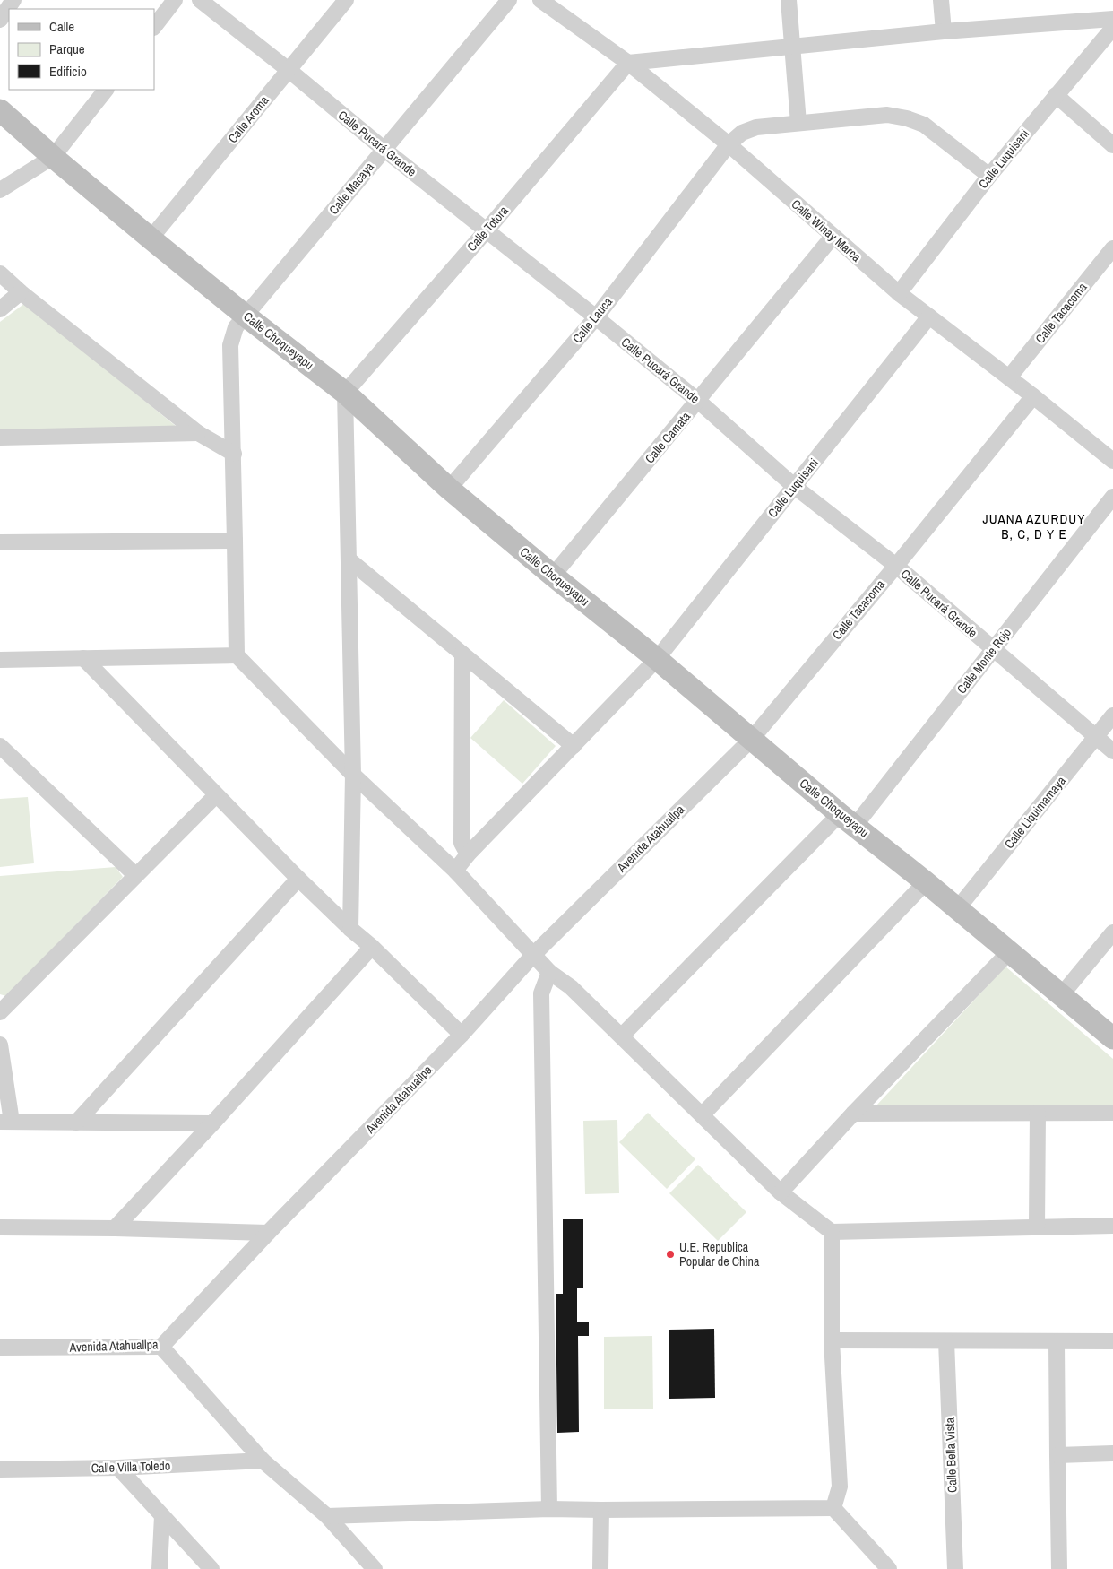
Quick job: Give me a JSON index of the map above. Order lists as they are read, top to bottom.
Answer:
{
  "streets": {
    "street": [
      "Calle Aroma",
      "Calle Pucará Grande",
      "Calle Luquisani",
      "Calle Macaya",
      "Calle Totora",
      "Calle Winay Marca",
      "Calle Tacacoma",
      "Calle Lauca",
      "Calle Choqueyapu",
      "Calle Camata",
      "Calle Monte Rojo",
      "Calle Liquimamaya",
      "Avenida Atahuallpa",
      "Calle Bella Vista",
      "Calle Villa Toledo"
    ]
  },
  "crossings": [
    ["Calle Aroma", "Calle Pucará Grande"],
    ["Calle Aroma", "Calle Choqueyapu"],
    ["Calle Pucará Grande", "Calle Luquisani"],
    ["Calle Pucará Grande", "Calle Macaya"],
    ["Calle Pucará Grande", "Calle Totora"],
    ["Calle Pucará Grande", "Calle Tacacoma"],
    ["Calle Pucará Grande", "Calle Lauca"],
    ["Calle Pucará Grande", "Calle Camata"],
    ["Calle Pucará Grande", "Calle Monte Rojo"],
    ["Calle Pucará Grande", "Calle Liquimamaya"],
    ["Calle Luquisani", "Calle Winay Marca"],
    ["Calle Luquisani", "Calle Lauca"],
    ["Calle Luquisani", "Calle Choqueyapu"],
    ["Calle Macaya", "Calle Choqueyapu"],
    ["Calle Totora", "Calle Winay Marca"],
    ["Calle Totora", "Calle Choqueyapu"],
    ["Calle Winay Marca", "Calle Tacacoma"],
    ["Calle Winay Marca", "Calle Lauca"],
    ["Calle Winay Marca", "Calle Camata"],
    ["Calle Tacacoma", "Calle Choqueyapu"],
    ["Calle Tacacoma", "Avenida Atahuallpa"],
    ["Calle Lauca", "Calle Choqueyapu"],
    ["Calle Choqueyapu", "Calle Camata"],
    ["Calle Choqueyapu", "Calle Monte Rojo"],
    ["Calle Choqueyapu", "Calle Liquimamaya"],
    ["Calle Choqueyapu", "Avenida Atahuallpa"]
  ],
  "districts": ["JUANA AZURDUY B, C, D Y E"],
  "places": ["U.E. Republica Popular de China"],
  "legend": ["Calle", "Parque", "Edificio"]
}
